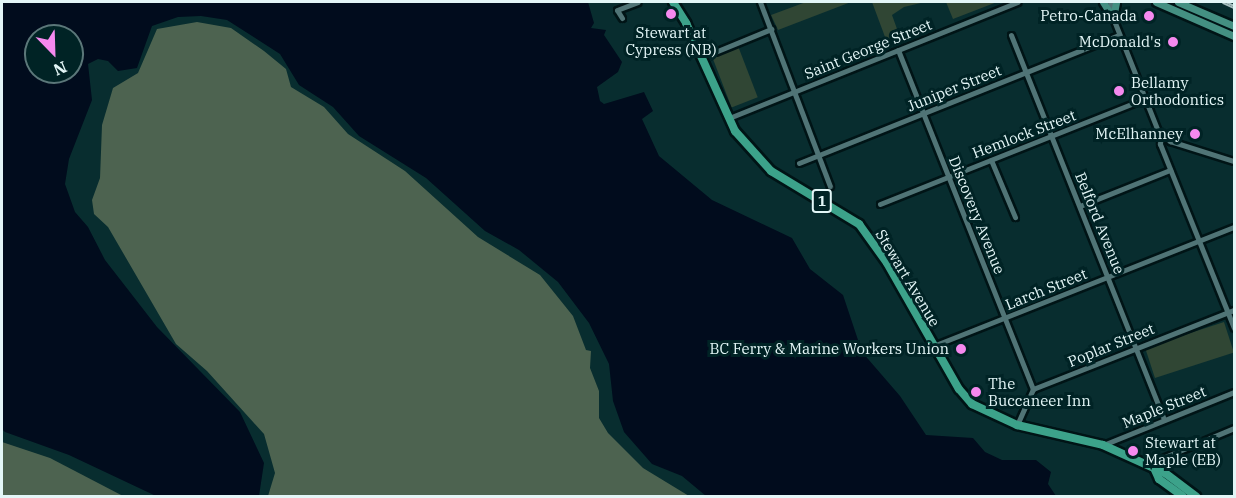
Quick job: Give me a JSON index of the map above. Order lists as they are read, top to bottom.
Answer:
{
  "streets": {
    "highway": ["1", "Stewart Avenue"],
    "street": [
      "Saint George Street",
      "Juniper Street",
      "Hemlock Street",
      "Discovery Avenue",
      "Belford Avenue",
      "Larch Street",
      "Poplar Street",
      "Maple Street"
    ]
  },
  "crossings": [
    ["Saint George Street", "Discovery Avenue"],
    ["Saint George Street", "Stewart Avenue"],
    ["Juniper Street", "Discovery Avenue"],
    ["Juniper Street", "Belford Avenue"],
    ["Hemlock Street", "Discovery Avenue"],
    ["Hemlock Street", "Belford Avenue"],
    ["Discovery Avenue", "Larch Street"],
    ["Discovery Avenue", "Poplar Street"],
    ["Belford Avenue", "Larch Street"],
    ["Belford Avenue", "Poplar Street"],
    ["Belford Avenue", "Maple Street"],
    ["Stewart Avenue", "Larch Street"],
    ["Stewart Avenue", "Maple Street"]
  ],
  "places": [
    "Stewart at Cypress (NB)",
    "Petro-Canada",
    "McDonald's",
    "Bellamy Orthodontics",
    "McElhanney",
    "BC Ferry & Marine Workers Union",
    "The Buccaneer Inn",
    "Stewart at Maple (EB)"
  ],
  "north": "bottom right"
}
